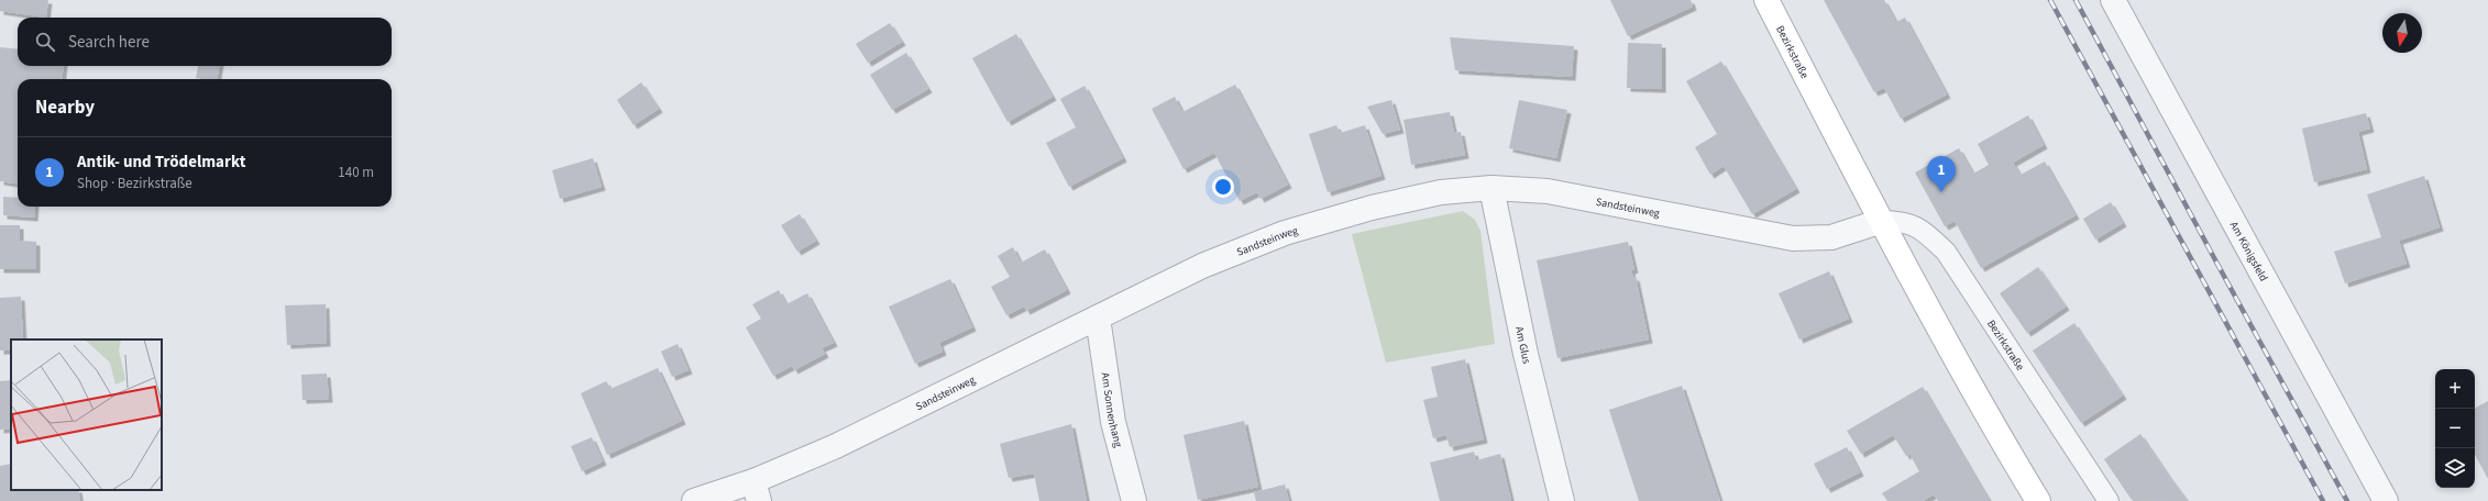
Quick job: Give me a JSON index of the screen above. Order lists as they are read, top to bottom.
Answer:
{
  "streets": {
    "street": [
      "Bezirkstraße",
      "Sandsteinweg",
      "Am Königsfeld",
      "Am Glus",
      "Am Sonnenhang"
    ]
  },
  "crossings": [
    ["Bezirkstraße", "Sandsteinweg"],
    ["Sandsteinweg", "Am Glus"],
    ["Sandsteinweg", "Am Sonnenhang"]
  ],
  "north": "bottom",
  "page": {
    "search": "Search here",
    "heading": "Nearby",
    "list": [
      {
        "mark": "1",
        "name": "Antik- und Trödelmarkt",
        "note": "Shop · Bezirkstraße",
        "value": "140 m"
      }
    ],
    "pins": "1",
    "map_buttons": ["+", "−"]
  }
}
